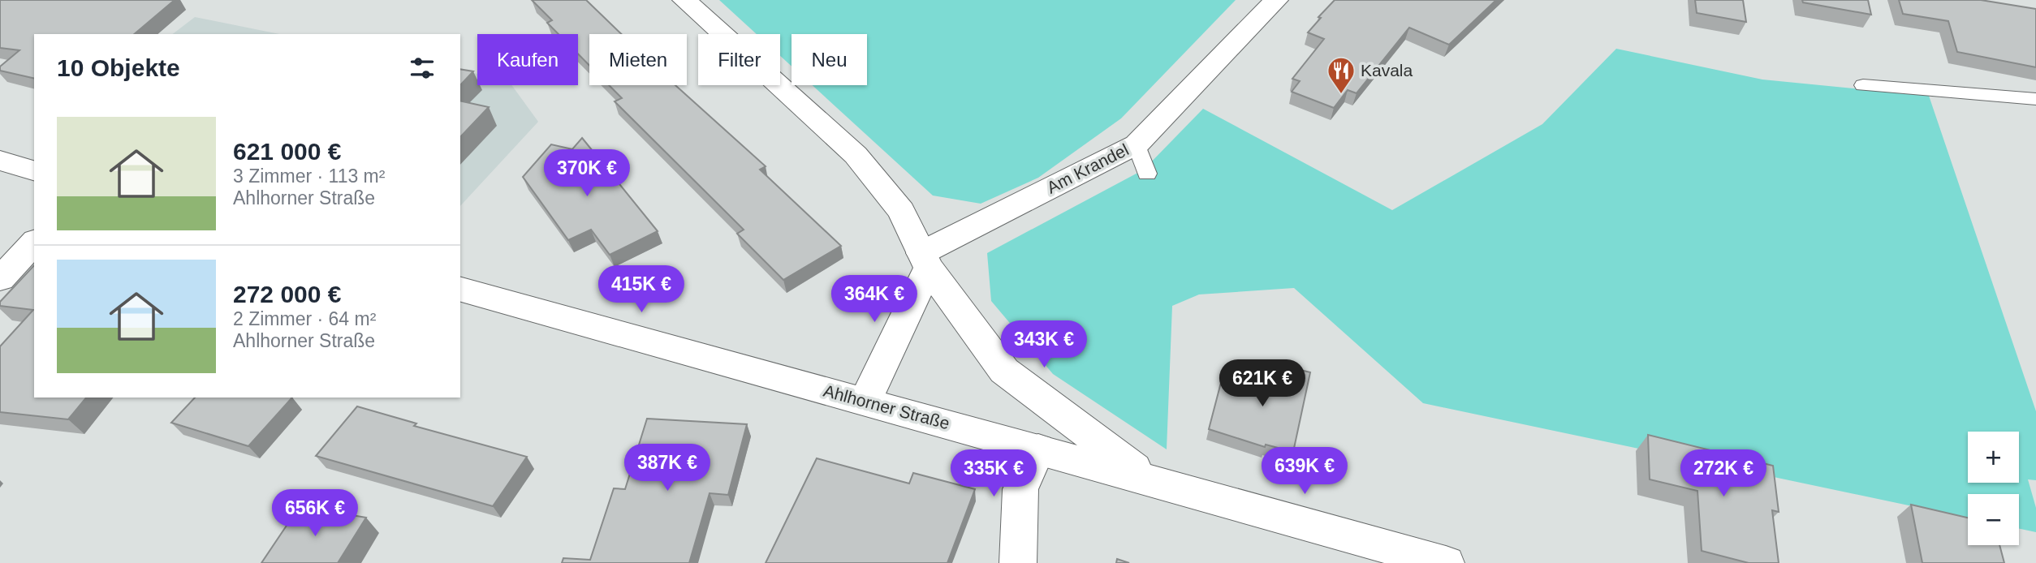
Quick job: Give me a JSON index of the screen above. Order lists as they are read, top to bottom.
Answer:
{
  "streets": {
    "street": ["Am Krandel", "Ahlhorner Straße"]
  },
  "places": {
    "restaurant": ["Kavala"]
  },
  "page": {
    "chip": [
      "Kaufen",
      "Mieten",
      "Filter",
      "Neu"
    ],
    "heading": "10 Objekte",
    "list": [
      {
        "name": "621 000 €",
        "note": "3 Zimmer · 113 m² · Ahlhorner Straße"
      },
      {
        "name": "272 000 €",
        "note": "2 Zimmer · 64 m² · Ahlhorner Straße"
      }
    ],
    "price": [
      "370K €",
      "415K €",
      "364K €",
      "343K €",
      "621K €",
      "387K €",
      "639K €",
      "335K €",
      "272K €",
      "656K €"
    ],
    "map_buttons": ["+", "−"]
  }
}
